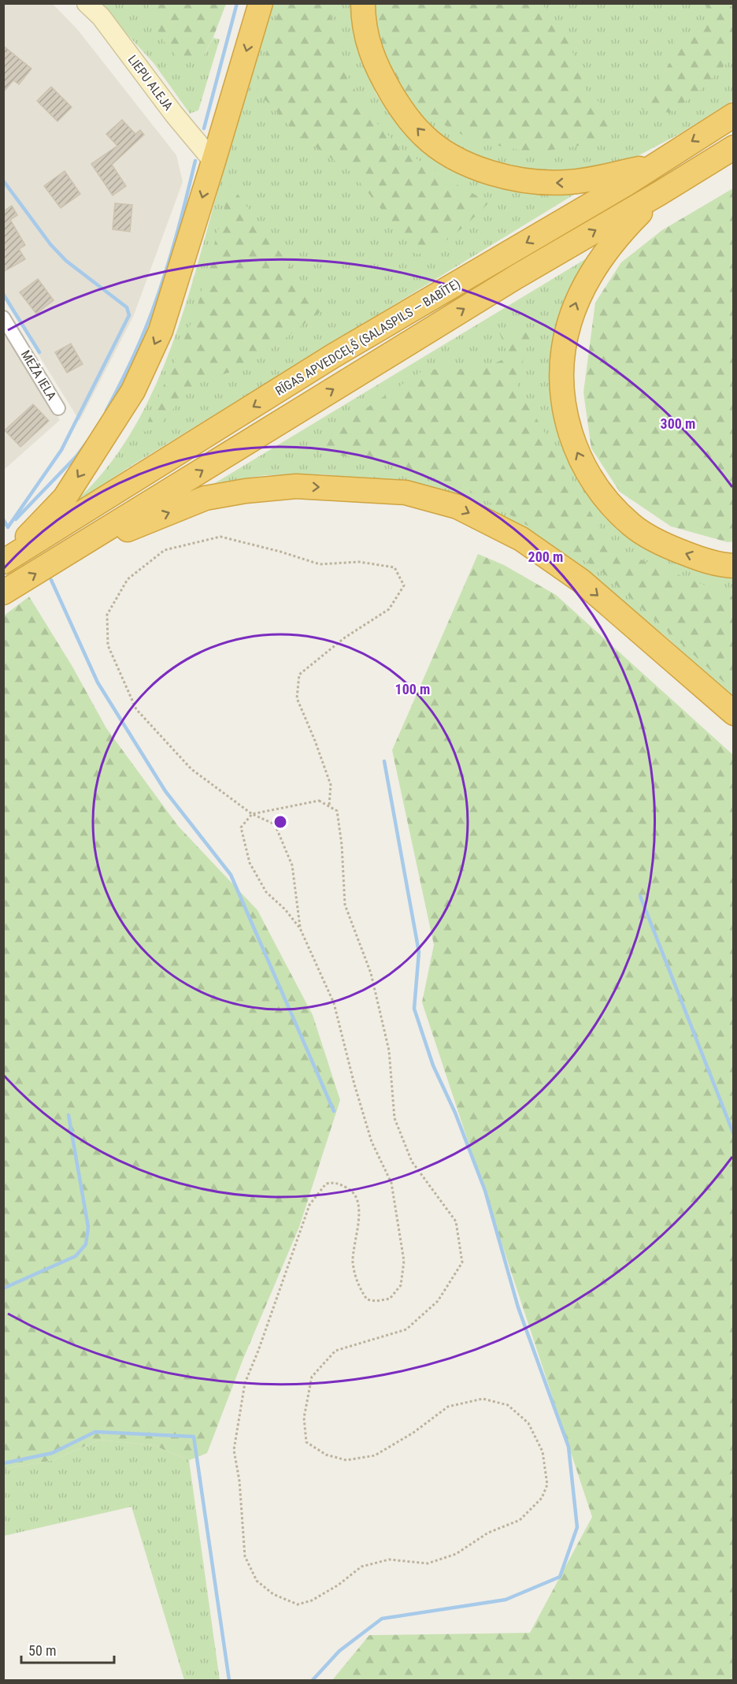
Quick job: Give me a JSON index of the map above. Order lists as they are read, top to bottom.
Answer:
{
  "streets": {
    "highway": ["RĪGAS APVEDCEĻŠ (SALASPILS — BABĪTE)"],
    "street": ["LIEPU ALEJA", "MEŽA IELA"]
  },
  "scale_bar": "50 m",
  "rings": ["300 m", "200 m", "100 m"]
}
